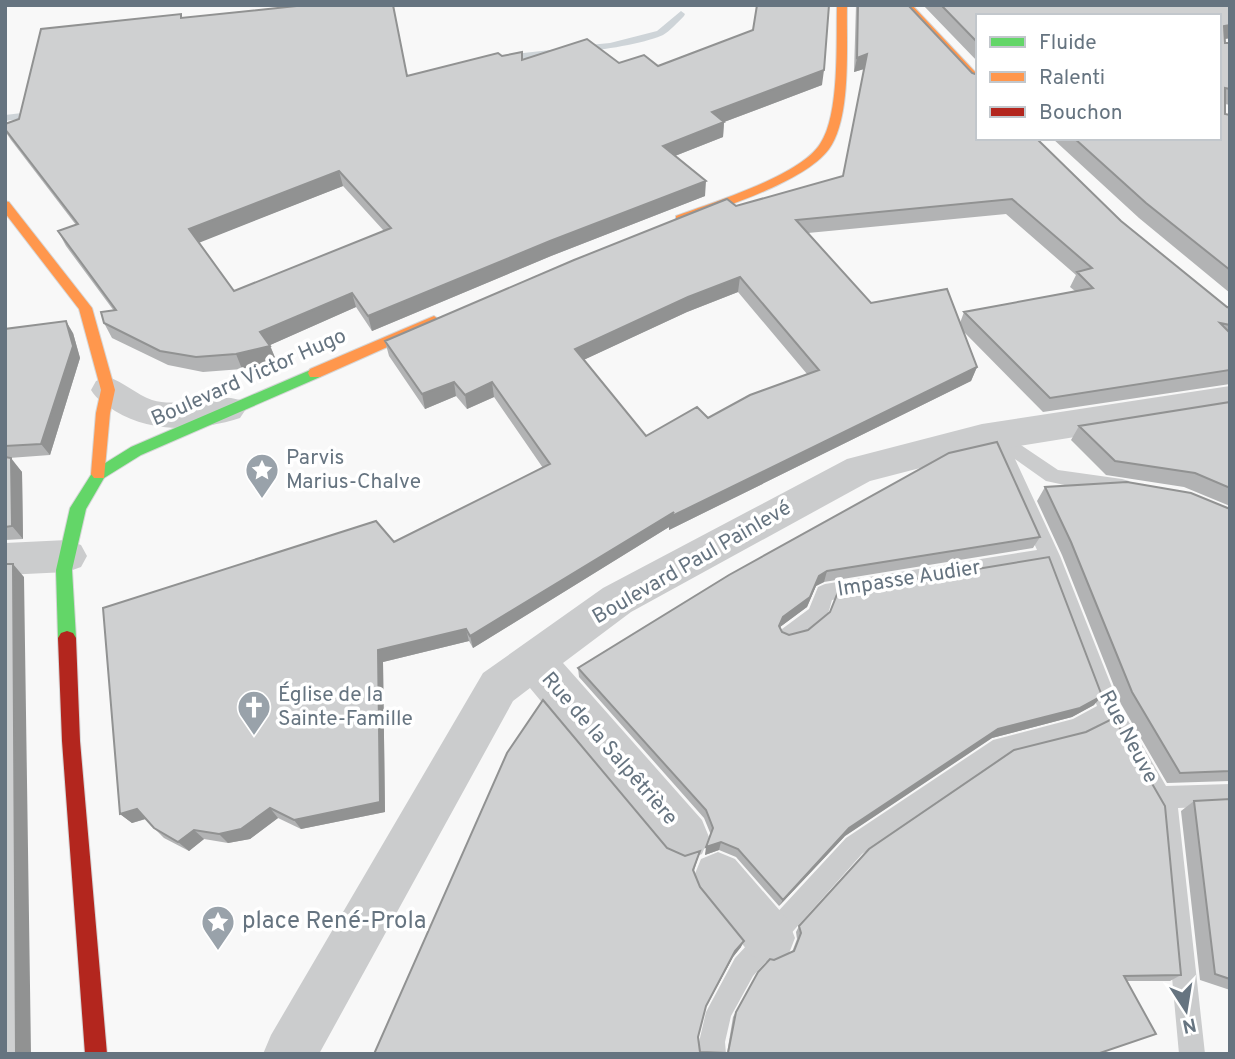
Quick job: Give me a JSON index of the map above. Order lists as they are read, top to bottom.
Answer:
{
  "streets": {
    "main road": ["Boulevard Victor Hugo"],
    "street": ["Boulevard Paul Painlevé", "Rue de la Salpêtrière"],
    "lane": ["Impasse Audier", "Rue Neuve"]
  },
  "crossings": [
    ["Boulevard Paul Painlevé", "Rue Neuve"],
    ["Boulevard Paul Painlevé", "Rue de la Salpêtrière"],
    ["Impasse Audier", "Rue Neuve"]
  ],
  "places": {
    "place": ["Parvis Marius-Chalve", "place René-Prola"],
    "church": ["Église de la Sainte-Famille"]
  },
  "legend": ["Fluide", "Ralenti", "Bouchon"],
  "north": "bottom"
}
